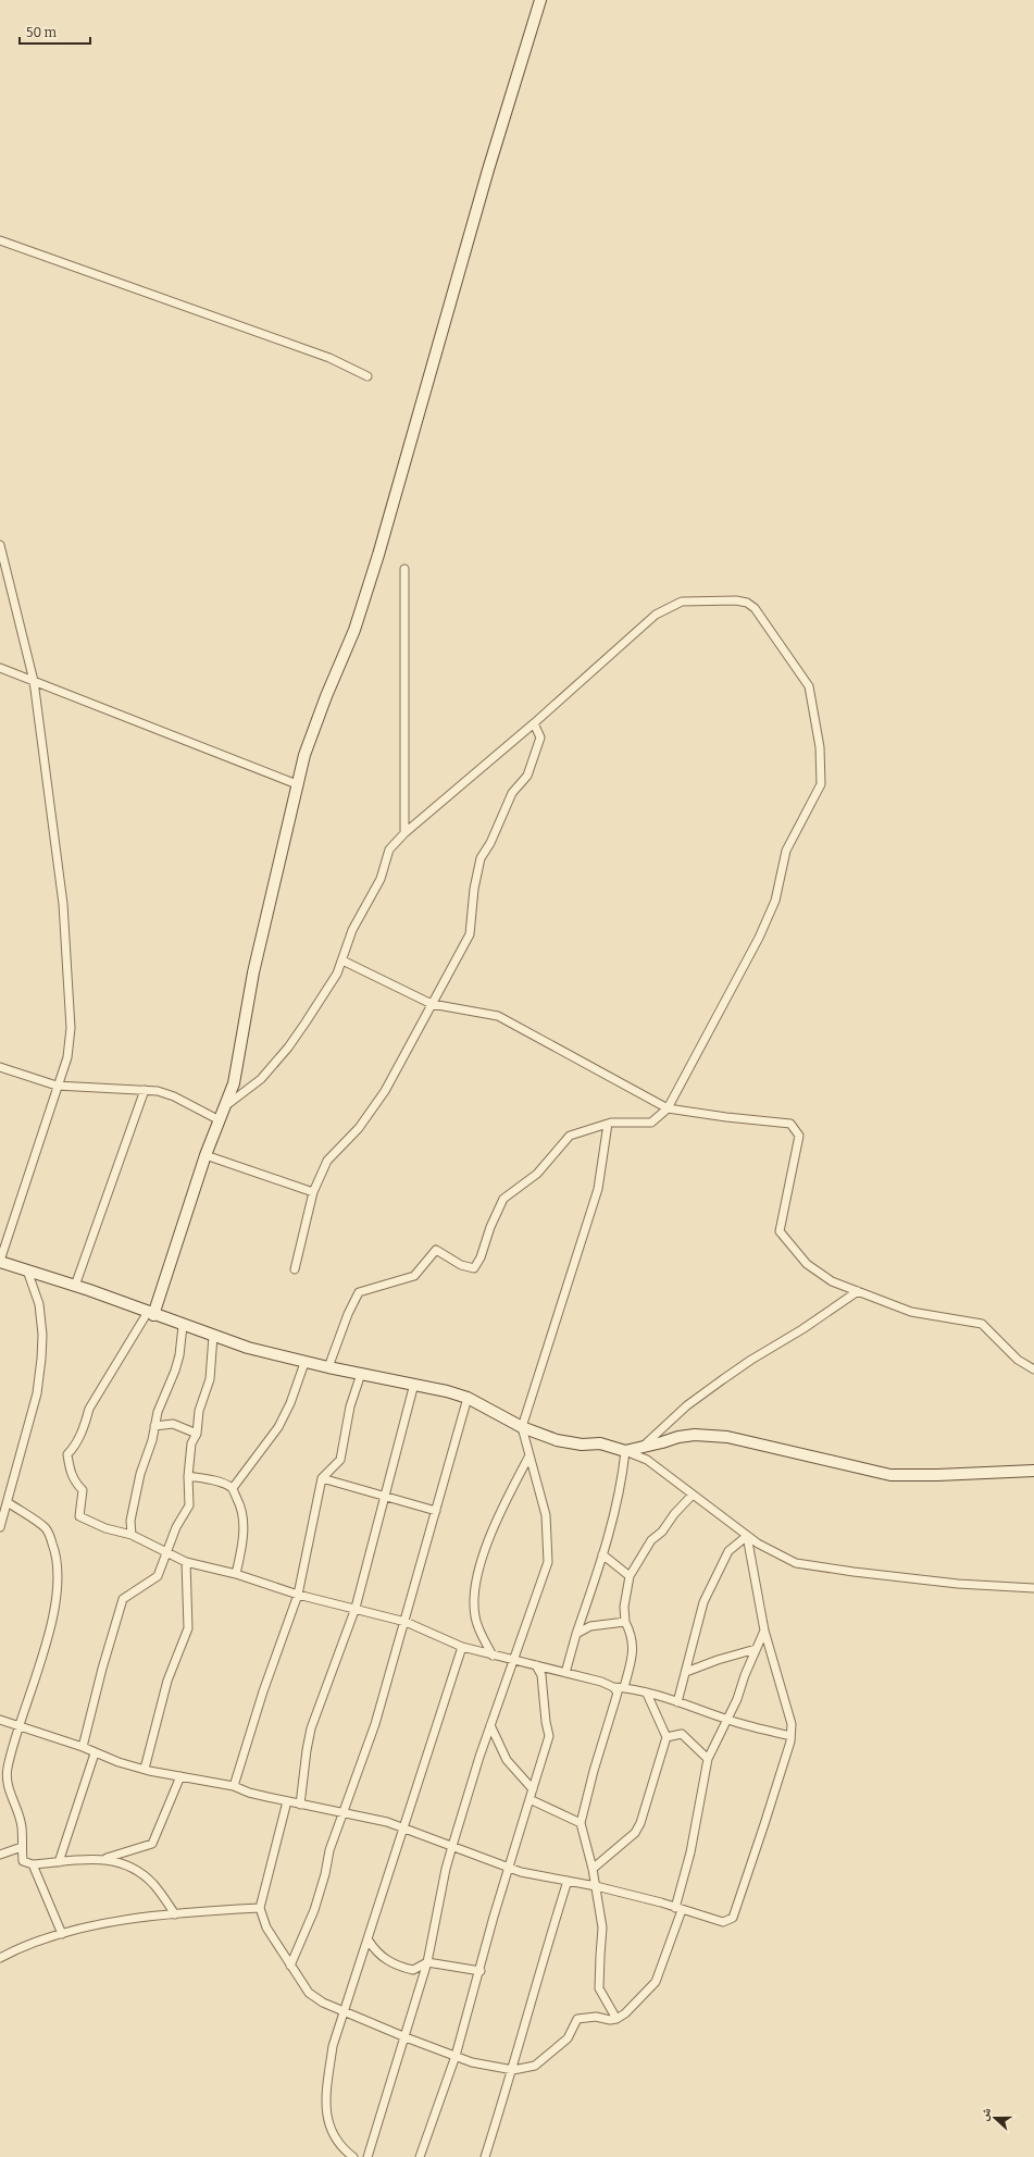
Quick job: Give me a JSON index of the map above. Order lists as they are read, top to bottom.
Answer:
{
  "scale_bar": "50 m",
  "north": "left"
}
